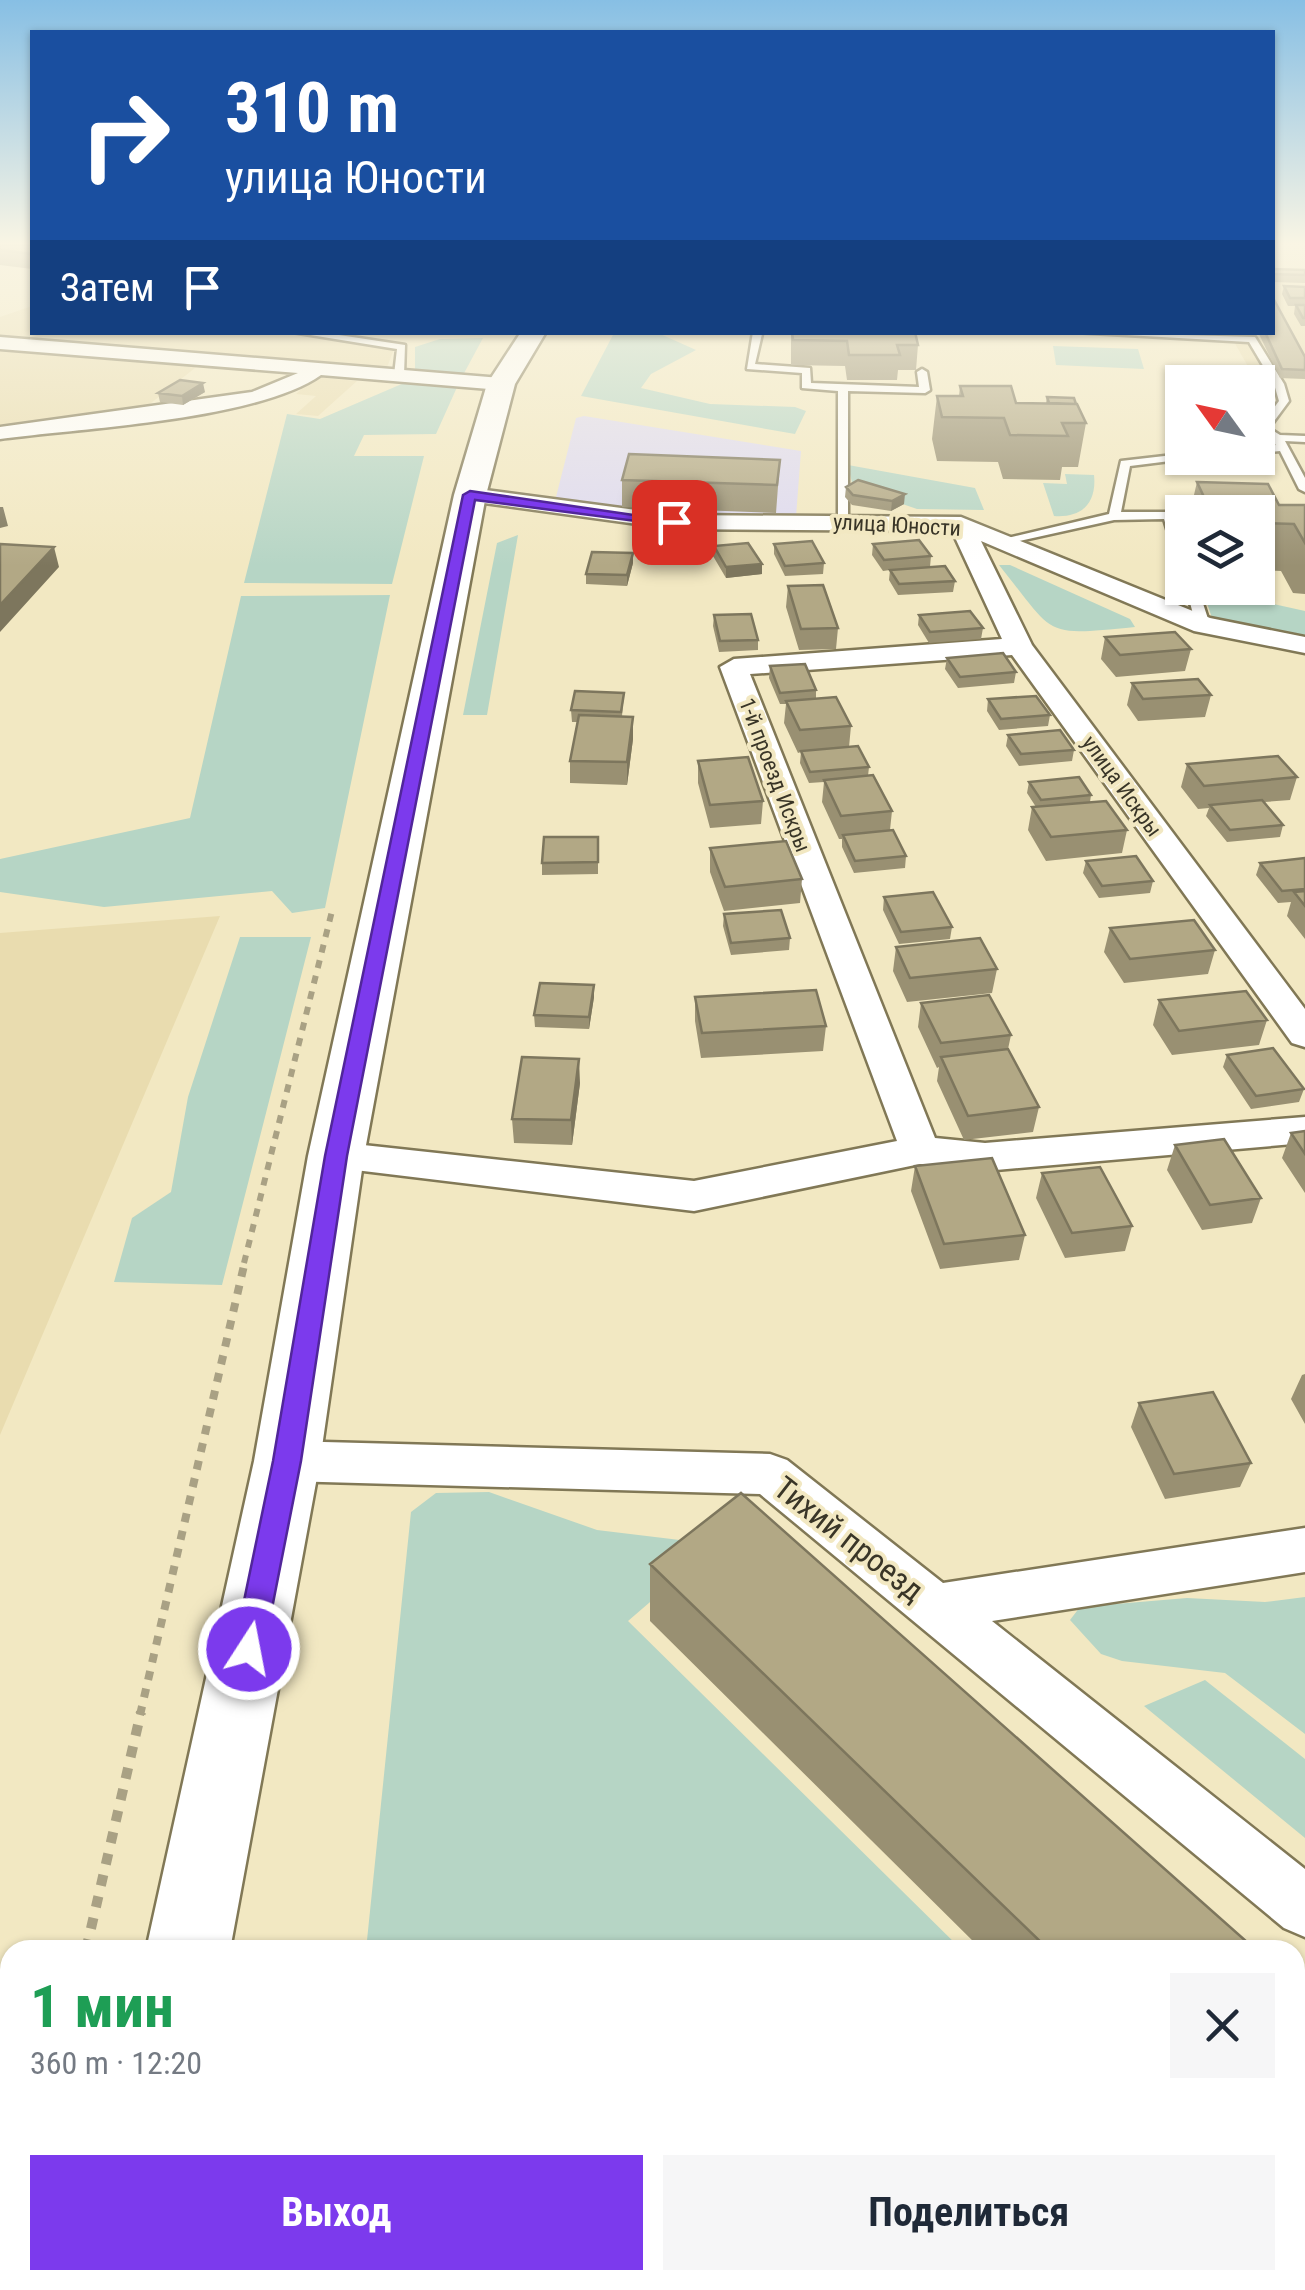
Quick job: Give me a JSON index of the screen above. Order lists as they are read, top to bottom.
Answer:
{
  "streets": {
    "street": [
      "улица Юности",
      "1-й проезд Искры",
      "улица Искры",
      "Тихий проезд"
    ]
  },
  "crossings": [
    ["улица Юности", "улица Искры"],
    ["1-й проезд Искры", "улица Искры"]
  ],
  "north": "top left",
  "page": {
    "turn": ["310 m", "улица Юности"],
    "then": "Затем",
    "heading": ["1 мин", "360 m · 12:20"],
    "buttons": ["Выход", "Поделиться"]
  }
}
